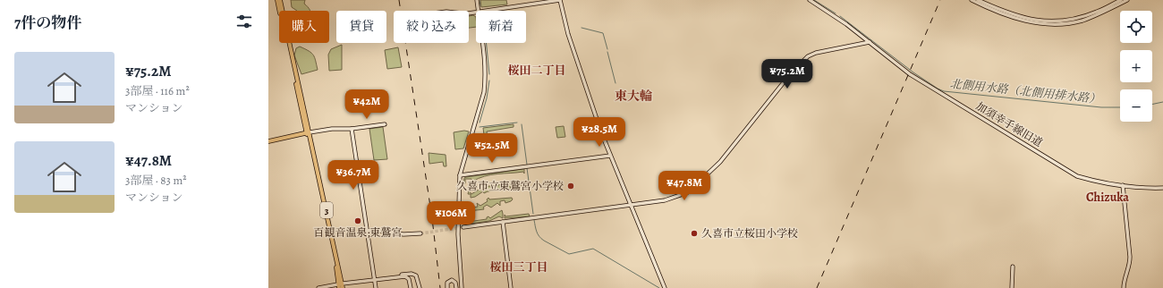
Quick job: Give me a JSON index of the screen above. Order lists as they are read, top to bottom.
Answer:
{
  "streets": {
    "main road": ["3"],
    "street": ["加須幸手線旧道"]
  },
  "districts": [
    "桜田二丁目",
    "東大輪",
    "Chizuka",
    "桜田三丁目"
  ],
  "water": ["北側用水路（北側用排水路）"],
  "places": ["久喜市立東鷲宮小学校", "百観音温泉;東鷲宮", "久喜市立桜田小学校"],
  "page": {
    "heading": "7件の物件",
    "map_buttons": ["+", "−"],
    "chip": [
      "購入",
      "賃貸",
      "絞り込み",
      "新着"
    ],
    "list": [
      {
        "name": "¥75.2M",
        "note": "3部屋 · 116 m² · マンション"
      },
      {
        "name": "¥47.8M",
        "note": "3部屋 · 83 m² · マンション"
      }
    ],
    "price": [
      "¥75.2M",
      "¥42M",
      "¥28.5M",
      "¥52.5M",
      "¥36.7M",
      "¥47.8M",
      "¥106M"
    ]
  }
}
